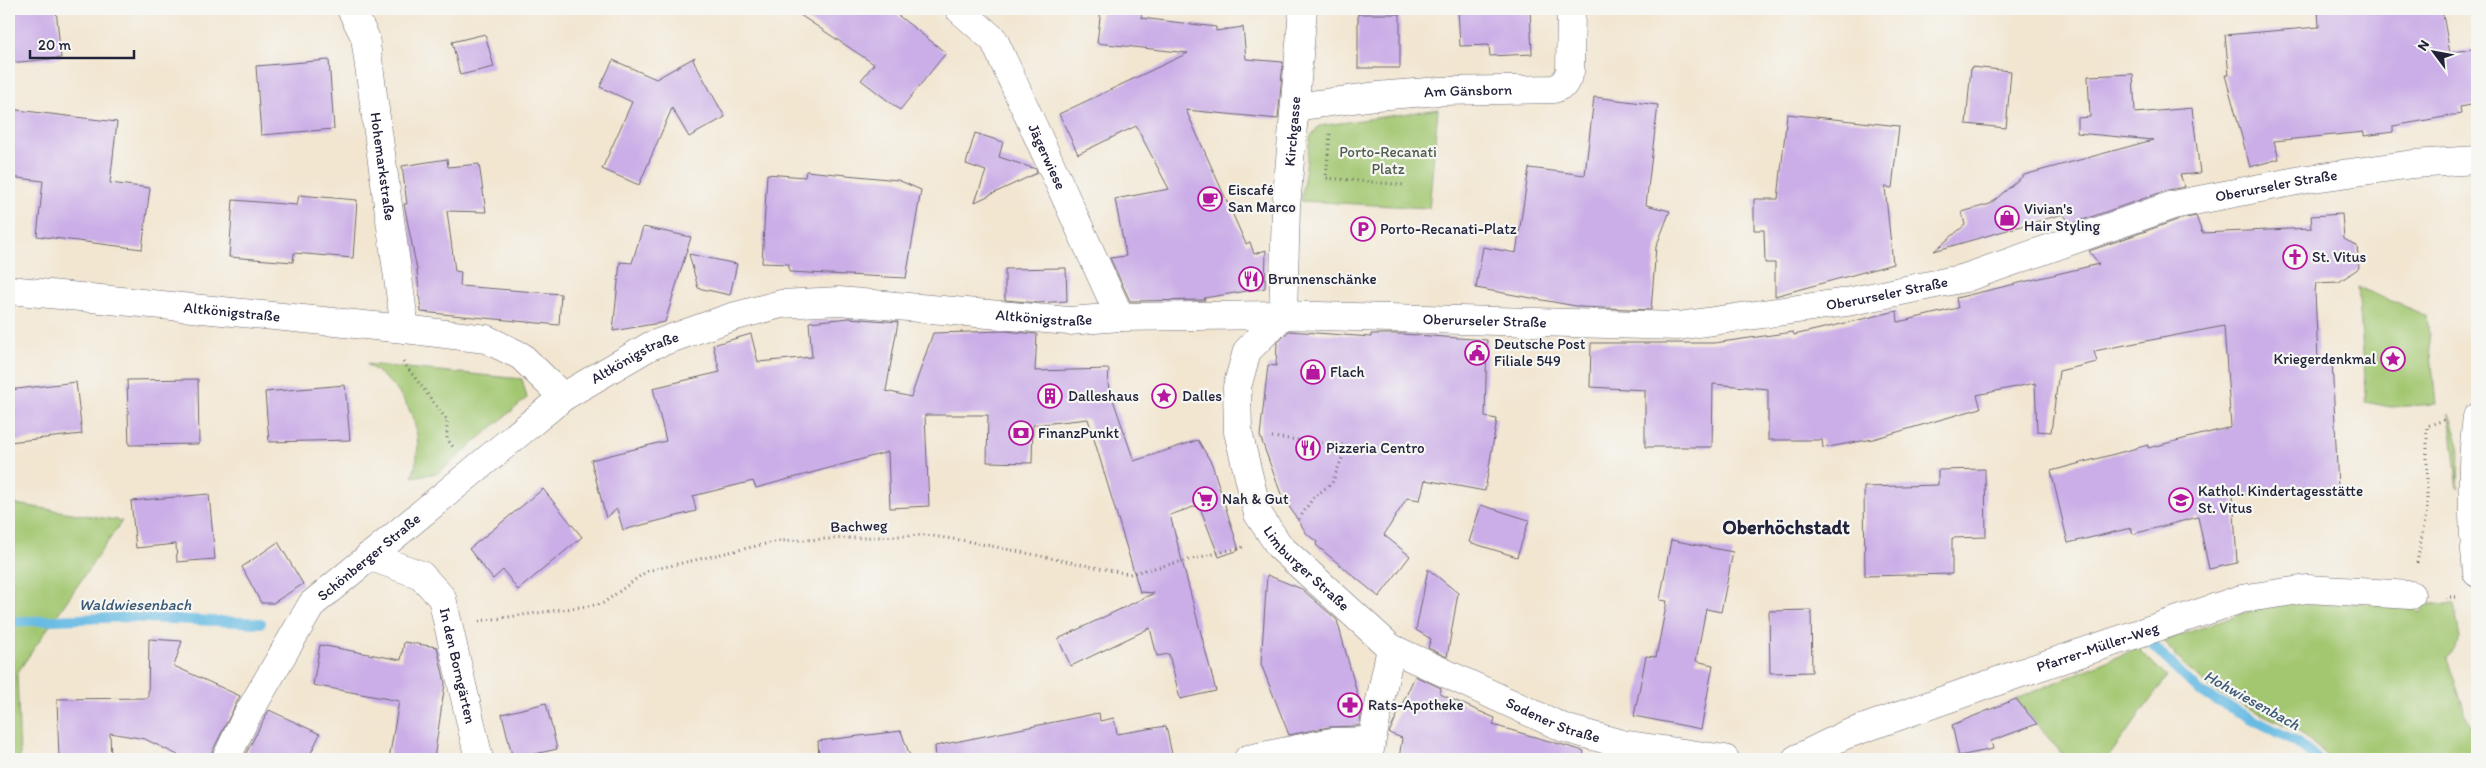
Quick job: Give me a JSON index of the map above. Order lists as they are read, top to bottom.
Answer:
{
  "streets": {
    "street": [
      "Am Gänsborn",
      "Kirchgasse",
      "Jägerwiese",
      "Hohemarkstraße",
      "Oberurseler Straße",
      "Altkönigstraße",
      "Schönberger Straße",
      "Limburger Straße",
      "Pfarrer-Müller-Weg",
      "In den Borngärten",
      "Sodener Straße"
    ],
    "path": ["Bachweg"]
  },
  "crossings": [
    ["Am Gänsborn", "Kirchgasse"],
    ["Kirchgasse", "Oberurseler Straße"],
    ["Kirchgasse", "Altkönigstraße"],
    ["Kirchgasse", "Limburger Straße"],
    ["Jägerwiese", "Altkönigstraße"],
    ["Hohemarkstraße", "Altkönigstraße"],
    ["Oberurseler Straße", "Altkönigstraße"],
    ["Oberurseler Straße", "Limburger Straße"],
    ["Altkönigstraße", "Schönberger Straße"],
    ["Altkönigstraße", "Limburger Straße"],
    ["Bachweg", "Limburger Straße"],
    ["Bachweg", "In den Borngärten"],
    ["Schönberger Straße", "In den Borngärten"],
    ["Limburger Straße", "Sodener Straße"]
  ],
  "districts": ["Oberhöchstadt"],
  "water": ["Waldwiesenbach", "Hohwiesenbach"],
  "parks": ["Porto-Recanati Platz"],
  "places": {
    "cafe": ["Eiscafé San Marco"],
    "shop": ["Vivian's Hair Styling", "Flach"],
    "parking": ["Porto-Recanati-Platz"],
    "church": ["St. Vitus"],
    "restaurant": ["Brunnenschänke", "Pizzeria Centro"],
    "public building": ["Deutsche Post Filiale 549"],
    "place": ["Kriegerdenkmal", "Dalles"],
    "building": ["Dalleshaus"],
    "bank": ["FinanzPunkt"],
    "supermarket": ["Nah & Gut"],
    "school or university": ["Kathol. Kindertagesstätte St. Vitus"],
    "pharmacy": ["Rats-Apotheke"]
  },
  "scale_bar": "20 m",
  "north": "top left"
}
